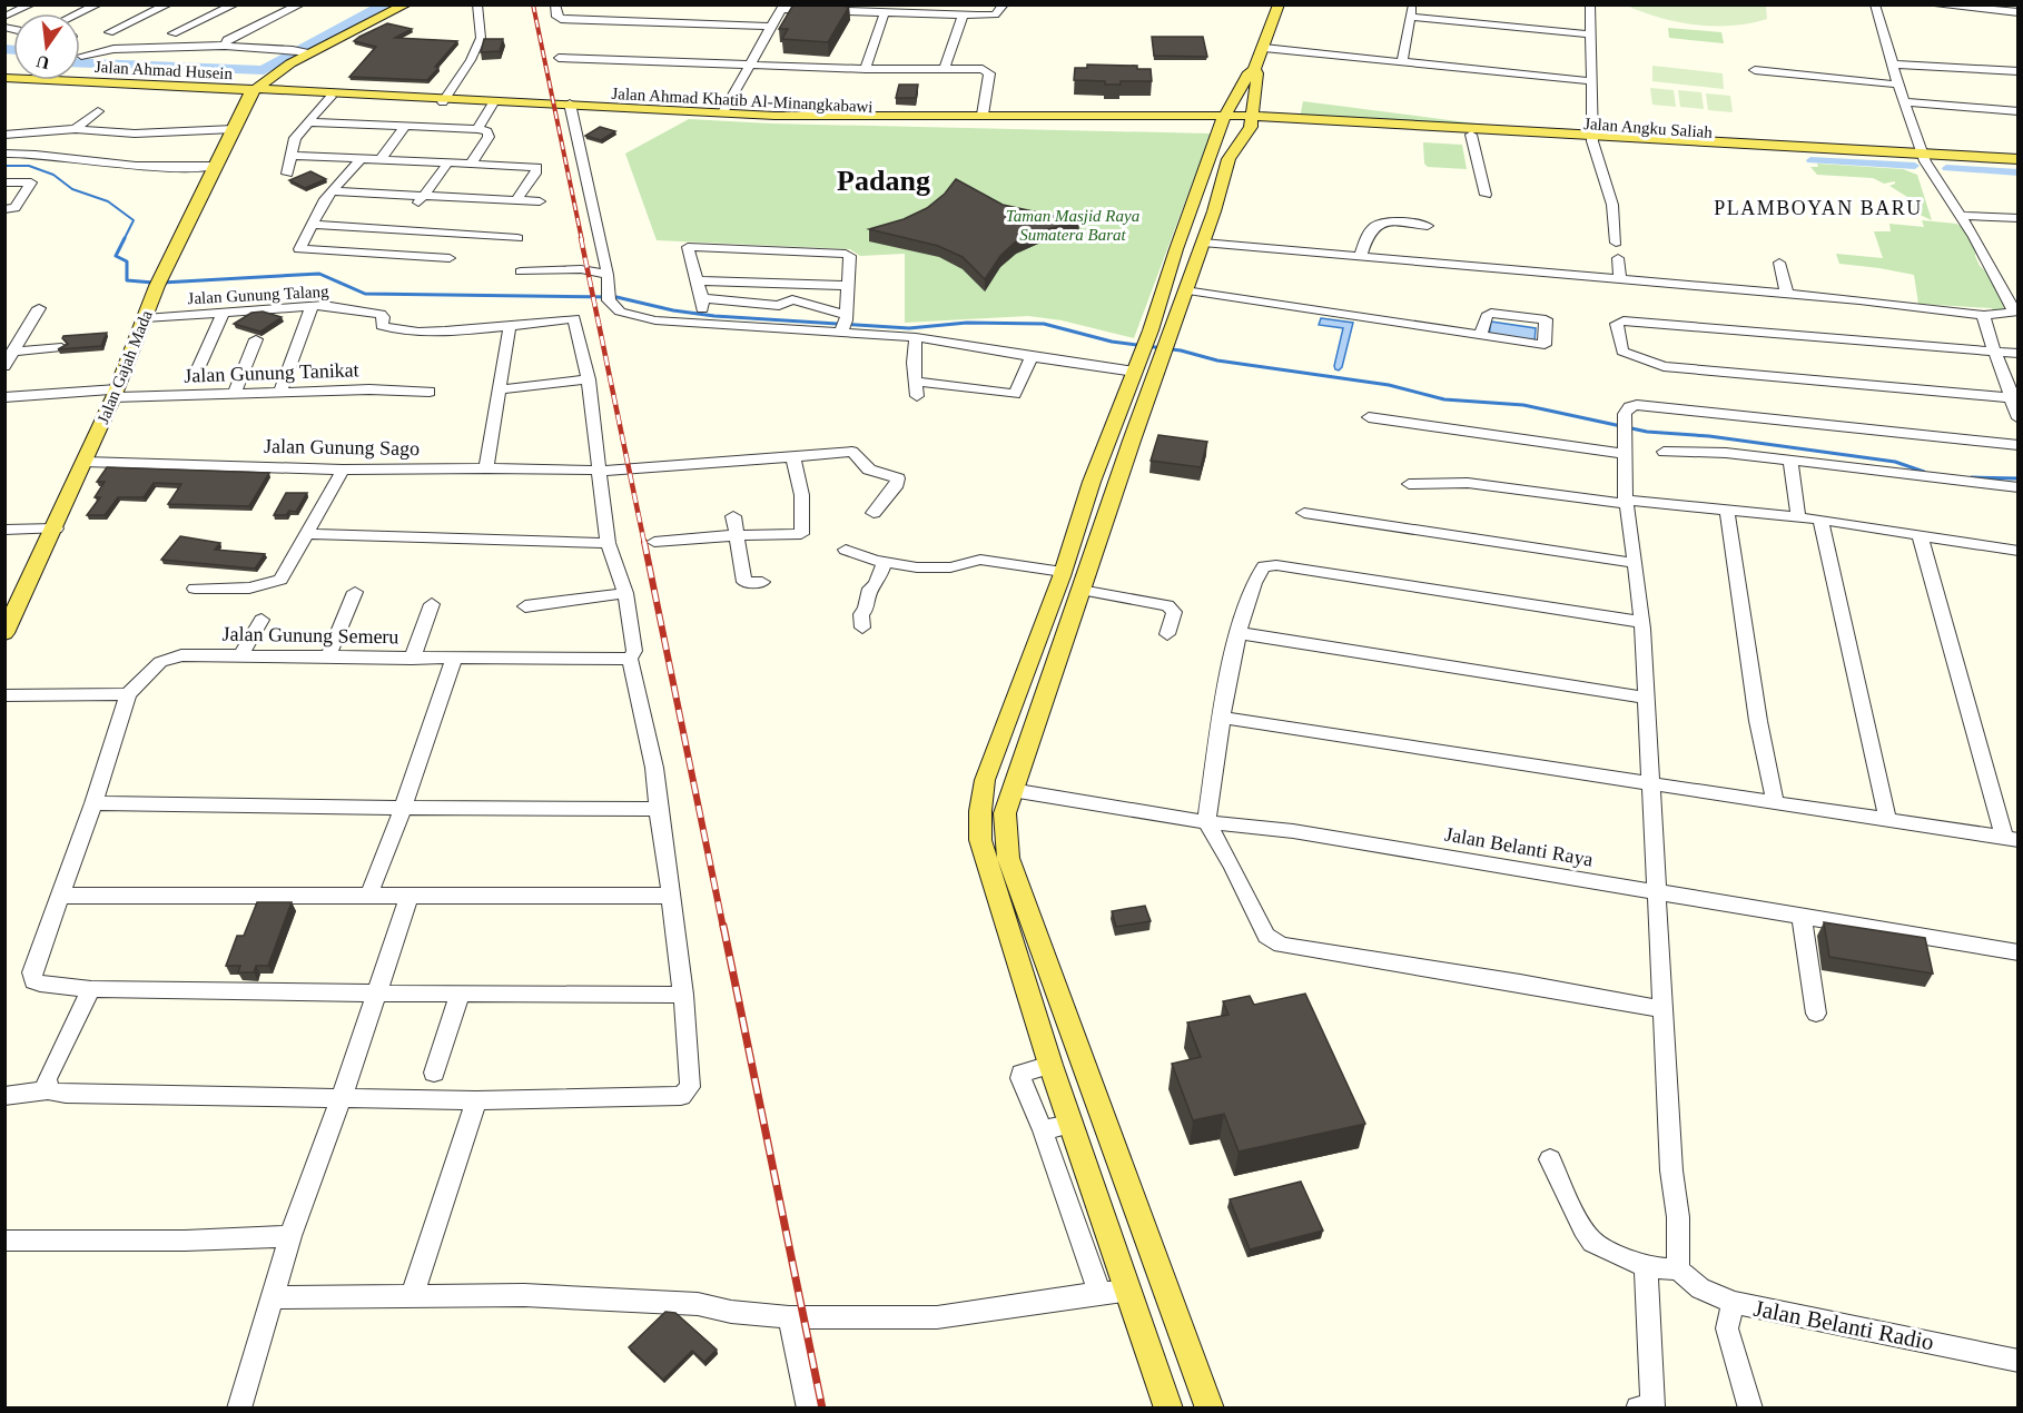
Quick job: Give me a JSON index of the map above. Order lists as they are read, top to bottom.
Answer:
{
  "streets": {
    "main road": [
      "Jalan Ahmad Husein",
      "Jalan Ahmad Khatib Al-Minangkabawi",
      "Jalan Angku Saliah",
      "Jalan Gajah Mada"
    ],
    "street": [
      "Jalan Gunung Talang",
      "Jalan Gunung Tanikat",
      "Jalan Gunung Sago",
      "Jalan Gunung Semeru",
      "Jalan Belanti Raya",
      "Jalan Belanti Radio"
    ]
  },
  "crossings": [
    ["Jalan Ahmad Husein", "Jalan Ahmad Khatib Al-Minangkabawi"],
    ["Jalan Ahmad Husein", "Jalan Gajah Mada"],
    ["Jalan Ahmad Khatib Al-Minangkabawi", "Jalan Gajah Mada"],
    ["Jalan Gunung Talang", "Jalan Gajah Mada"],
    ["Jalan Gajah Mada", "Jalan Gunung Tanikat"],
    ["Jalan Gajah Mada", "Jalan Gunung Sago"]
  ],
  "districts": ["Padang", "PLAMBOYAN BARU"],
  "parks": ["Taman Masjid Raya Sumatera Barat"],
  "north": "bottom"
}
